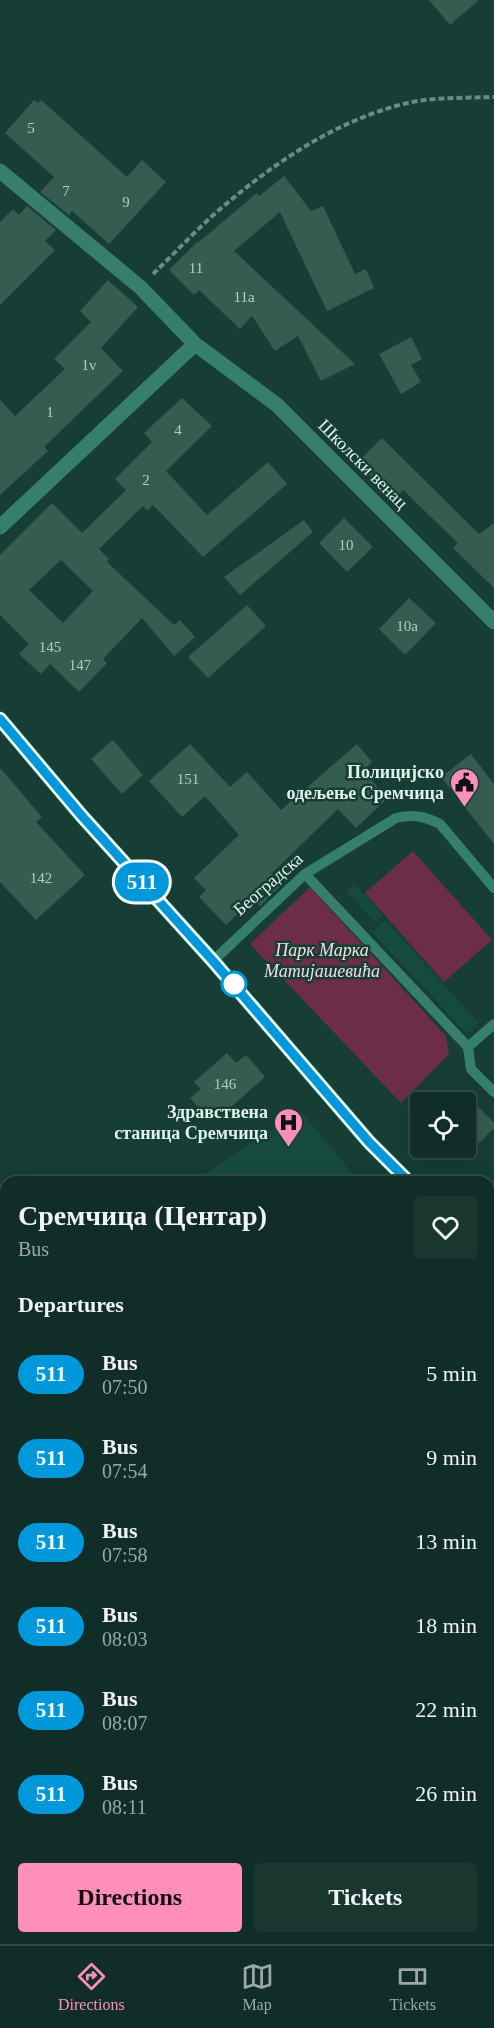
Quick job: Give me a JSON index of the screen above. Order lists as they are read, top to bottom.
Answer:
{
  "streets": {
    "street": ["Школски венац"],
    "lane": ["Београдска"]
  },
  "parks": ["Парк Марка Матијашевића"],
  "places": {
    "public building": ["Полицијско одељење Сремчица"],
    "hospital": ["Здравствена станица Сремчица"]
  },
  "lines": ["bus line 511"],
  "house_numbers": [
    "5",
    "7",
    "9",
    "11",
    "11a",
    "1v",
    "1",
    "4",
    "2",
    "10",
    "10a",
    "145",
    "147",
    "151",
    "142",
    "146"
  ],
  "page": {
    "on_map": "511",
    "heading": [
      ["Сремчица (Центар)", "Bus"],
      "Departures"
    ],
    "list": [
      {
        "mark": "511",
        "name": "Bus",
        "note": "07:50",
        "value": "5 min"
      },
      {
        "mark": "511",
        "name": "Bus",
        "note": "07:54",
        "value": "9 min"
      },
      {
        "mark": "511",
        "name": "Bus",
        "note": "07:58",
        "value": "13 min"
      },
      {
        "mark": "511",
        "name": "Bus",
        "note": "08:03",
        "value": "18 min"
      },
      {
        "mark": "511",
        "name": "Bus",
        "note": "08:07",
        "value": "22 min"
      },
      {
        "mark": "511",
        "name": "Bus",
        "note": "08:11",
        "value": "26 min"
      }
    ],
    "buttons": ["Directions", "Tickets"],
    "tabs": ["Directions", "Map", "Tickets"]
  }
}
